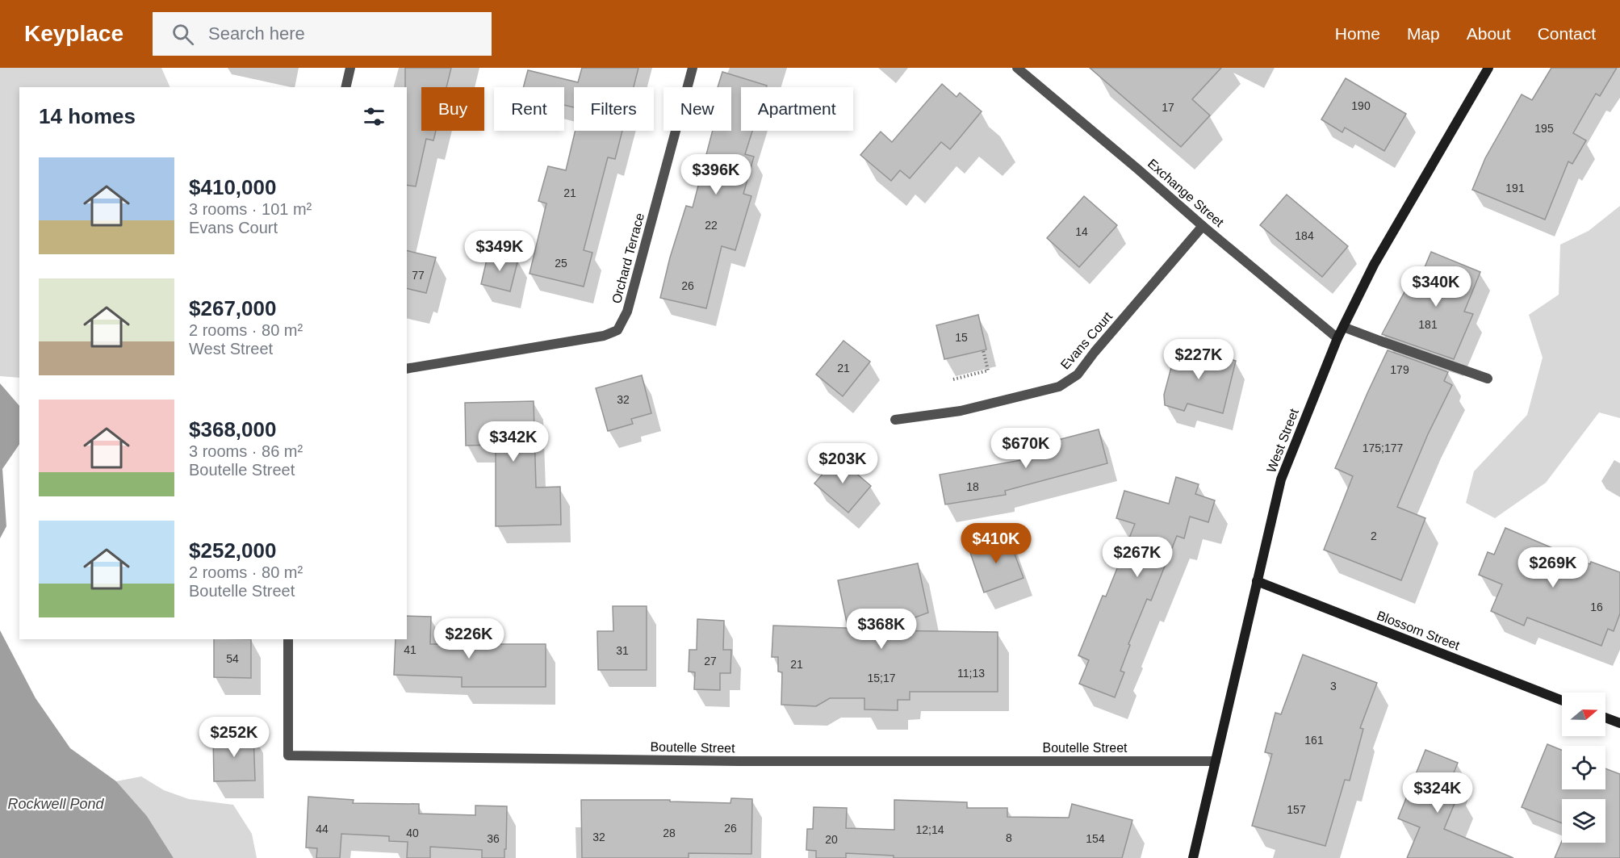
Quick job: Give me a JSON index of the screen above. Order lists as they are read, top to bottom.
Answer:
{
  "streets": {
    "main road": ["West Street", "Blossom Street"],
    "street": [
      "Exchange Street",
      "Orchard Terrace",
      "Evans Court",
      "Boutelle Street"
    ]
  },
  "crossings": [
    ["Exchange Street", "Evans Court"],
    ["Exchange Street", "West Street"],
    ["West Street", "Blossom Street"],
    ["West Street", "Boutelle Street"]
  ],
  "water": ["Rockwell Pond"],
  "house_numbers": [
    "190",
    "17",
    "195",
    "191",
    "21",
    "22",
    "14",
    "184",
    "25",
    "77",
    "26",
    "181",
    "15",
    "21",
    "179",
    "32",
    "175;177",
    "18",
    "2",
    "16",
    "41",
    "31",
    "54",
    "27",
    "21",
    "11;13",
    "15;17",
    "3",
    "161",
    "157",
    "26",
    "44",
    "12;14",
    "40",
    "28",
    "32",
    "8",
    "36",
    "154",
    "20"
  ],
  "north": "right",
  "page": {
    "header": "Keyplace",
    "search": "Search here",
    "nav": [
      "Home",
      "Map",
      "About",
      "Contact"
    ],
    "chip": [
      "Buy",
      "Rent",
      "Filters",
      "New",
      "Apartment"
    ],
    "heading": "14 homes",
    "list": [
      {
        "name": "$410,000",
        "note": "3 rooms · 101 m² · Evans Court"
      },
      {
        "name": "$267,000",
        "note": "2 rooms · 80 m² · West Street"
      },
      {
        "name": "$368,000",
        "note": "3 rooms · 86 m² · Boutelle Street"
      },
      {
        "name": "$252,000",
        "note": "2 rooms · 80 m² · Boutelle Street"
      }
    ],
    "price": [
      "$396K",
      "$349K",
      "$340K",
      "$227K",
      "$342K",
      "$670K",
      "$203K",
      "$410K",
      "$267K",
      "$269K",
      "$368K",
      "$226K",
      "$252K",
      "$324K"
    ]
  }
}
